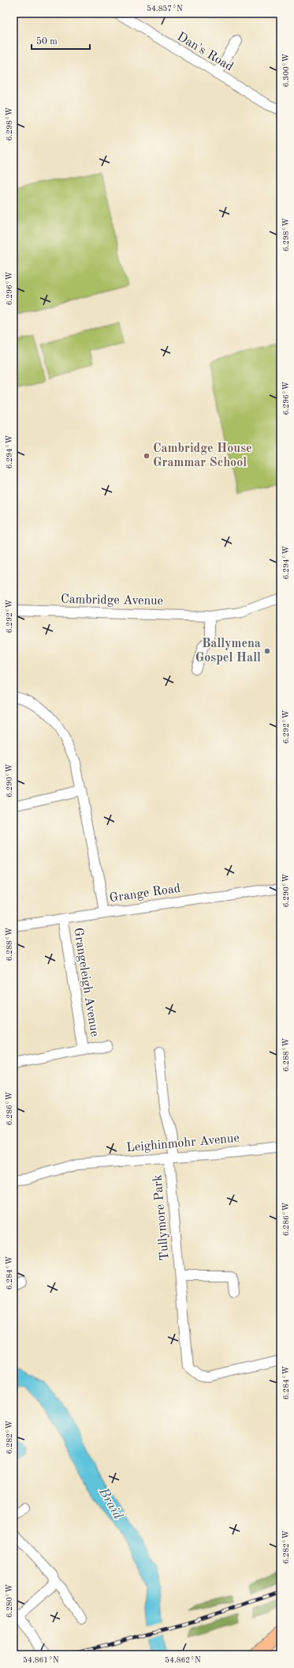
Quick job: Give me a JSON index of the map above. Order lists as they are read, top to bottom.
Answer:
{
  "streets": {
    "street": [
      "Dan's Road",
      "Cambridge Avenue",
      "Grange Road",
      "Grangeleigh Avenue",
      "Leighinmohr Avenue",
      "Tullymore Park"
    ]
  },
  "crossings": [
    ["Grange Road", "Grangeleigh Avenue"],
    ["Leighinmohr Avenue", "Tullymore Park"]
  ],
  "water": ["Braid"],
  "places": ["Cambridge House Grammar School", "Ballymena Gospel Hall"],
  "scale_bar": "50 m",
  "coordinates": [
    "54.857°N",
    "6.300°W",
    "6.298°W",
    "6.296°W",
    "6.294°W",
    "6.292°W",
    "6.290°W",
    "6.288°W",
    "6.286°W",
    "6.284°W",
    "6.282°W",
    "6.280°W",
    "54.861°N",
    "54.862°N"
  ]
}
